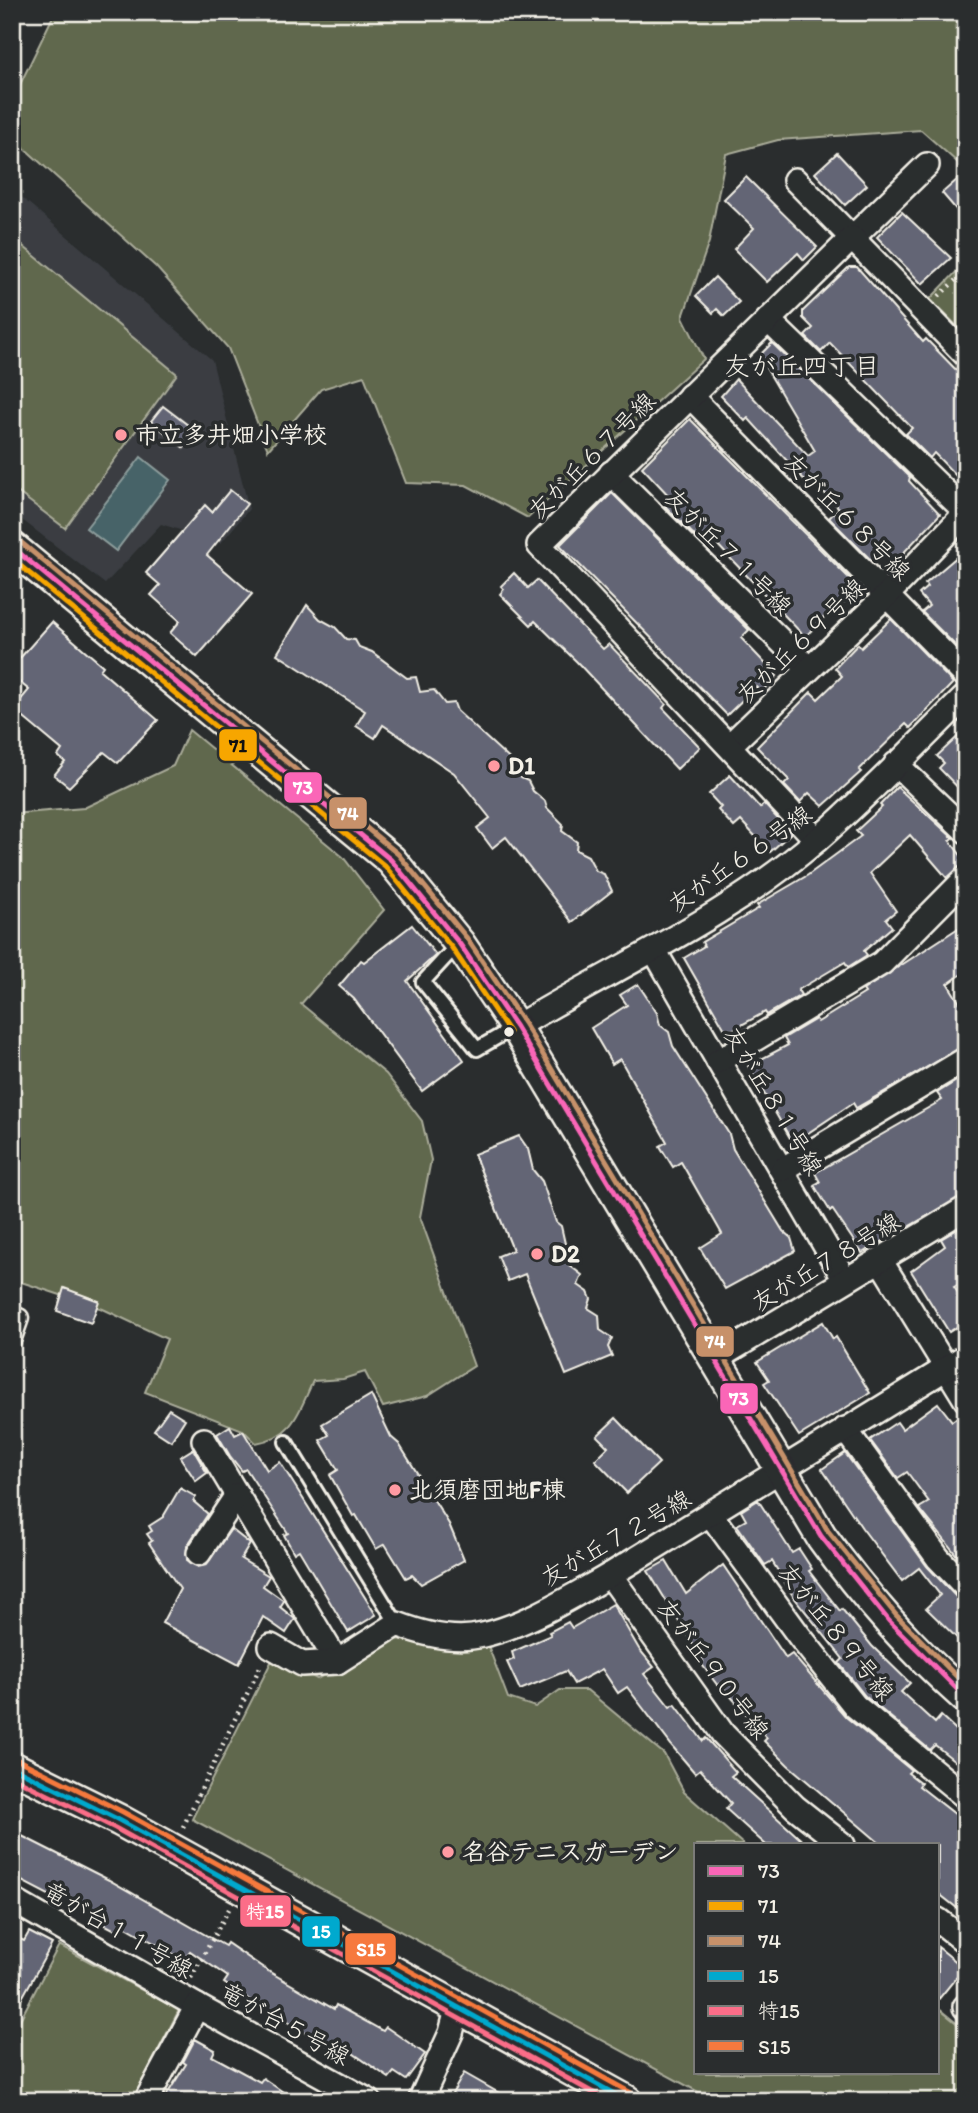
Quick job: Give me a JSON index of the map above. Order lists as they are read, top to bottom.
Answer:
{
  "streets": {
    "street": [
      "友が丘６７号線",
      "友が丘６８号線",
      "友が丘７１号線",
      "友が丘６９号線",
      "友が丘６６号線",
      "友が丘８１号線",
      "友が丘７８号線",
      "友が丘７２号線",
      "友が丘８９号線",
      "友が丘９０号線",
      "竜が台１１号線",
      "竜が台５号線"
    ]
  },
  "crossings": [
    ["友が丘６７号線", "友が丘６８号線"],
    ["友が丘６７号線", "友が丘７１号線"],
    ["友が丘６７号線", "友が丘６９号線"],
    ["友が丘６７号線", "友が丘６６号線"],
    ["友が丘６８号線", "友が丘６９号線"],
    ["友が丘７１号線", "友が丘６９号線"],
    ["友が丘６６号線", "友が丘８１号線"],
    ["友が丘８１号線", "友が丘７８号線"],
    ["友が丘７２号線", "友が丘８９号線"],
    ["友が丘７２号線", "友が丘９０号線"],
    ["竜が台１１号線", "竜が台５号線"]
  ],
  "districts": ["友が丘四丁目"],
  "places": [
    "市立多井畑小学校",
    "D1",
    "D2",
    "北須磨団地F棟",
    "名谷テニスガーデン"
  ],
  "lines": [
    "transit line 74",
    "transit line 73",
    "transit line 71",
    "transit line S15",
    "transit line 15",
    "transit line 特15"
  ],
  "legend": [
    "73",
    "71",
    "74",
    "15",
    "特15",
    "S15"
  ]
}
